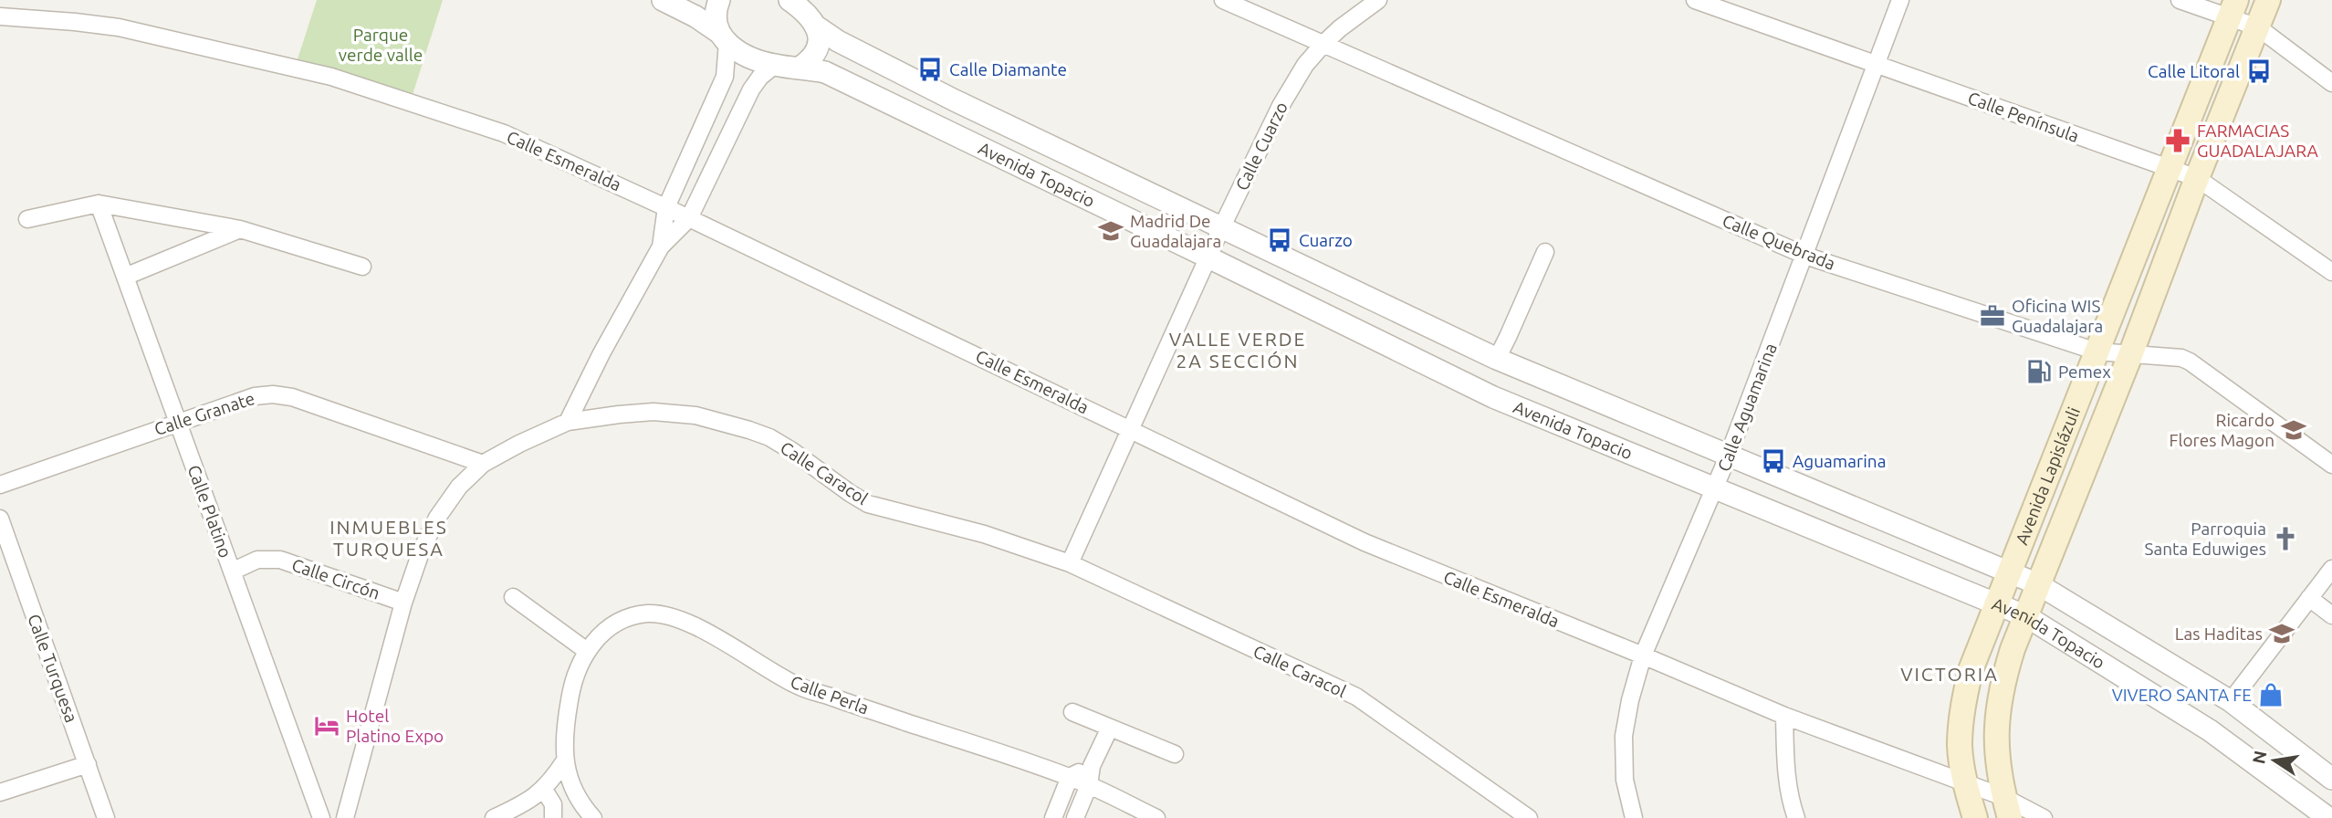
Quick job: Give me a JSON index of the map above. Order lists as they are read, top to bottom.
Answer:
{
  "streets": {
    "main road": ["Avenida Lapislázuli"],
    "street": [
      "Calle Península",
      "Calle Cuarzo",
      "Calle Esmeralda",
      "Avenida Topacio",
      "Calle Quebrada",
      "Calle Aguamarina",
      "Calle Granate",
      "Calle Caracol",
      "Calle Platino",
      "Calle Circón",
      "Calle Turquesa",
      "Calle Perla"
    ]
  },
  "crossings": [
    ["Calle Península", "Calle Aguamarina"],
    ["Calle Península", "Avenida Lapislázuli"],
    ["Calle Cuarzo", "Calle Esmeralda"],
    ["Calle Cuarzo", "Avenida Topacio"],
    ["Calle Cuarzo", "Calle Quebrada"],
    ["Calle Cuarzo", "Calle Caracol"],
    ["Calle Esmeralda", "Calle Aguamarina"],
    ["Calle Esmeralda", "Avenida Lapislázuli"],
    ["Avenida Topacio", "Calle Aguamarina"],
    ["Avenida Topacio", "Avenida Lapislázuli"],
    ["Calle Quebrada", "Calle Aguamarina"],
    ["Calle Quebrada", "Avenida Lapislázuli"],
    ["Calle Granate", "Calle Caracol"],
    ["Calle Granate", "Calle Platino"],
    ["Calle Caracol", "Calle Circón"],
    ["Calle Platino", "Calle Circón"]
  ],
  "districts": ["VALLE VERDE 2A SECCIÓN", "INMUEBLES TURQUESA", "VICTORIA"],
  "parks": ["Parque verde valle"],
  "places": {
    "bus stop": [
      "Calle Diamante",
      "Calle Litoral",
      "Cuarzo",
      "Aguamarina"
    ],
    "pharmacy": ["FARMACIAS GUADALAJARA"],
    "school or university": ["Madrid De Guadalajara", "Ricardo Flores Magon", "Las Haditas"],
    "office": ["Oficina WIS Guadalajara"],
    "fuel station": ["Pemex"],
    "church": ["Parroquia Santa Eduwiges"],
    "shop": ["VIVERO SANTA FE"],
    "hotel": ["Hotel Platino Expo"]
  },
  "north": "left"
}
